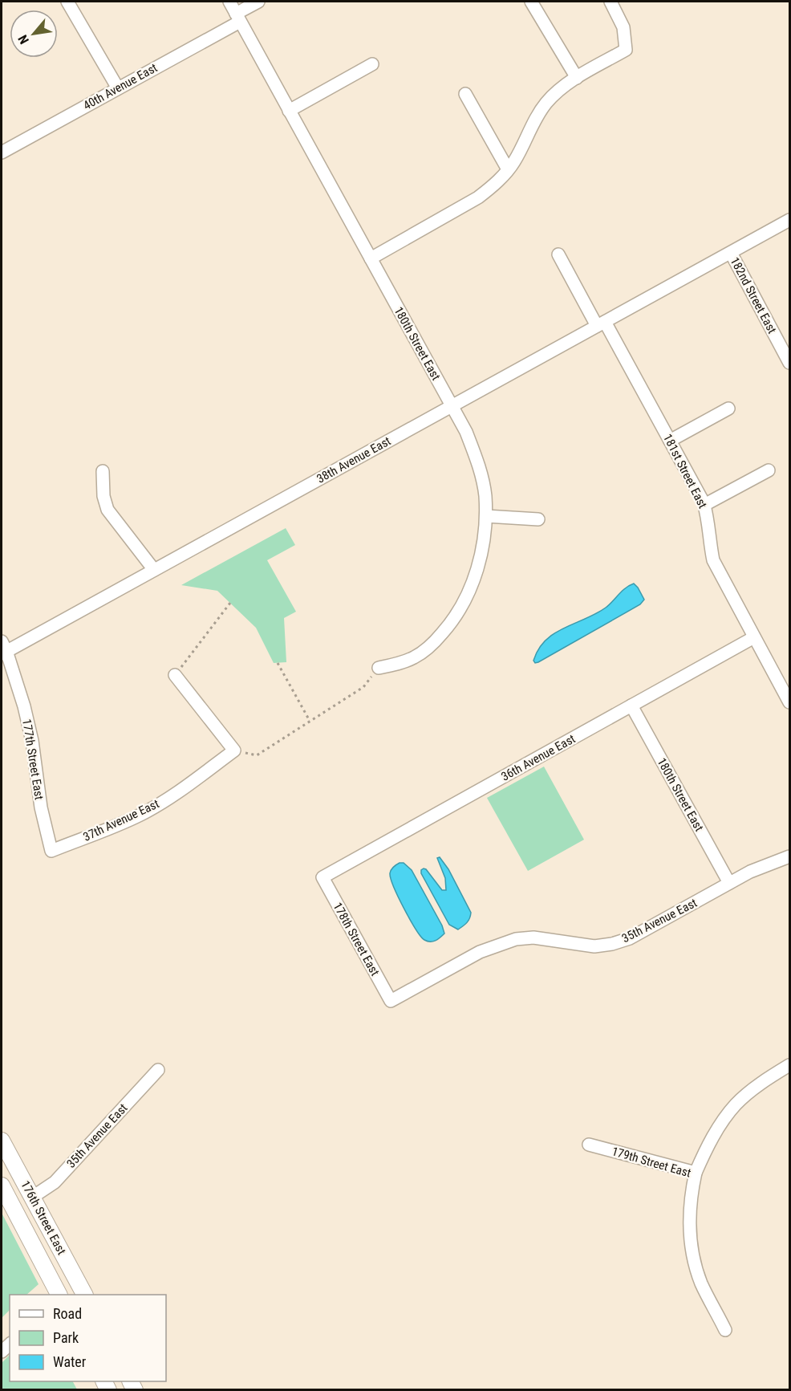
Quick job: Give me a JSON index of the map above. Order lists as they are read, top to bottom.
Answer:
{
  "streets": {
    "main road": ["176th Street East"],
    "street": [
      "40th Avenue East",
      "182nd Street East",
      "180th Street East",
      "38th Avenue East",
      "181st Street East",
      "36th Avenue East",
      "177th Street East",
      "37th Avenue East",
      "35th Avenue East",
      "178th Street East",
      "179th Street East"
    ]
  },
  "crossings": [
    ["40th Avenue East", "180th Street East"],
    ["182nd Street East", "38th Avenue East"],
    ["180th Street East", "38th Avenue East"],
    ["180th Street East", "36th Avenue East"],
    ["180th Street East", "35th Avenue East"],
    ["38th Avenue East", "181st Street East"],
    ["38th Avenue East", "177th Street East"],
    ["181st Street East", "36th Avenue East"],
    ["36th Avenue East", "178th Street East"],
    ["177th Street East", "37th Avenue East"],
    ["35th Avenue East", "178th Street East"],
    ["35th Avenue East", "176th Street East"]
  ],
  "legend": ["Road", "Park", "Water"],
  "north": "bottom left"
}
